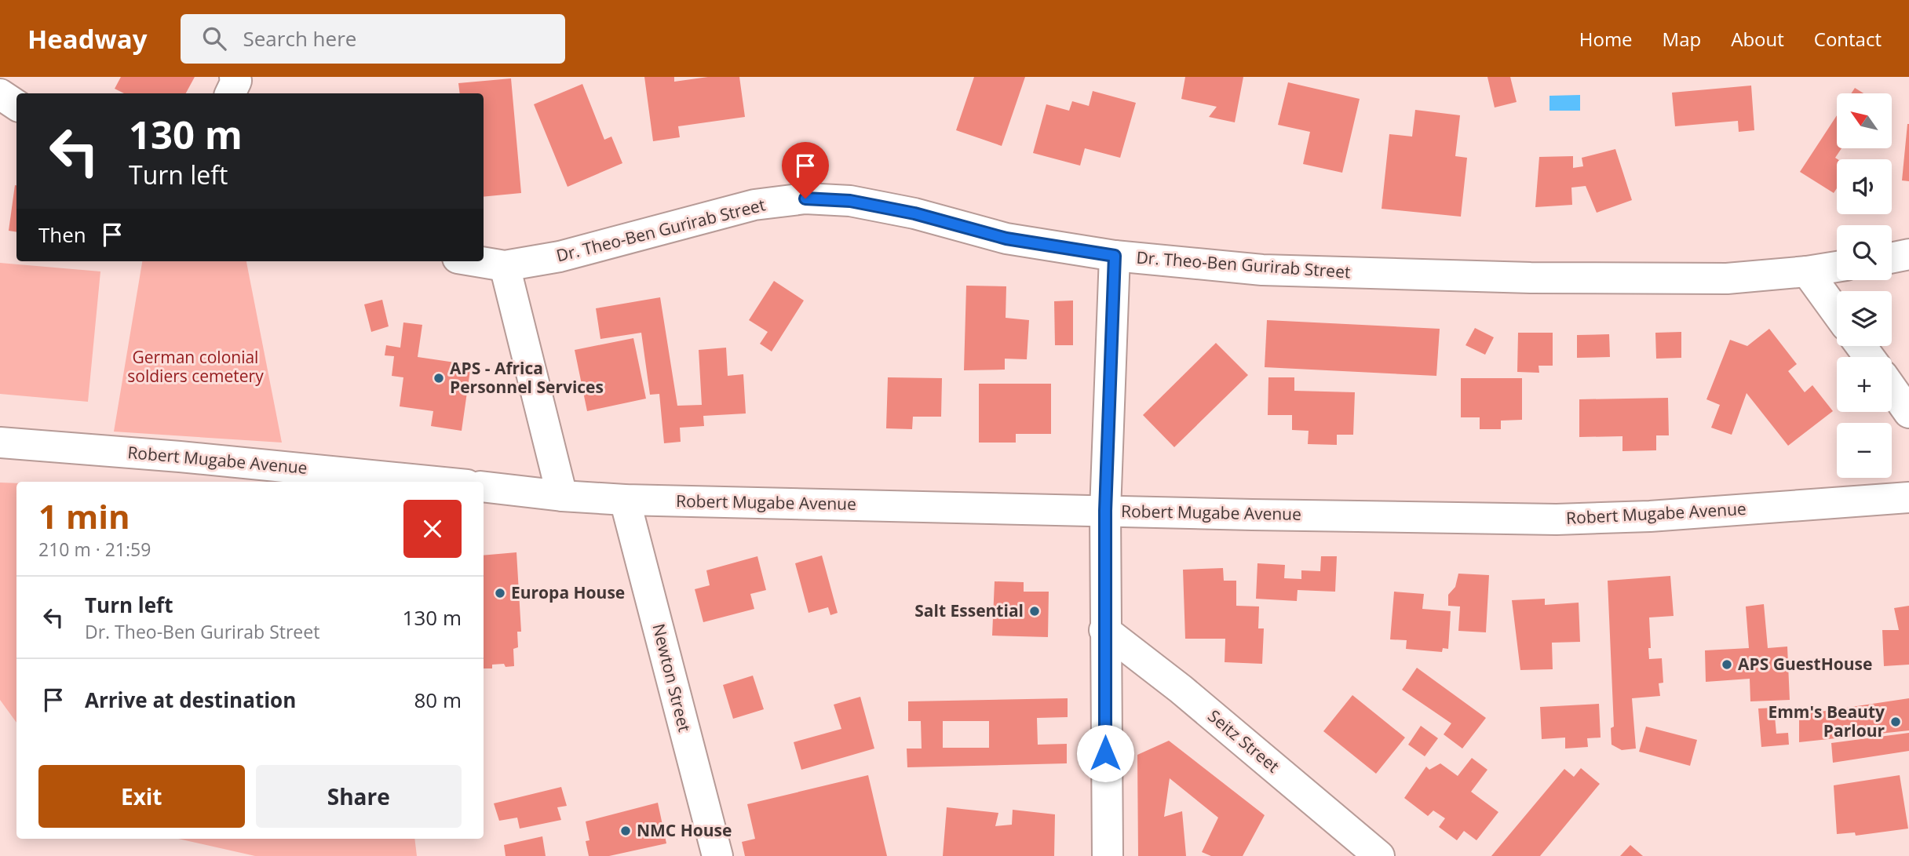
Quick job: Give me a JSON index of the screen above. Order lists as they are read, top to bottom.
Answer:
{
  "streets": {
    "street": [
      "Dr. Theo-Ben Gurirab Street",
      "Robert Mugabe Avenue",
      "Newton Street",
      "Seitz Street"
    ]
  },
  "crossings": [
    ["Robert Mugabe Avenue", "Newton Street"]
  ],
  "parks": ["German colonial soldiers cemetery"],
  "places": [
    "APS - Africa Personnel Services",
    "Europa House",
    "Salt Essential",
    "APS GuestHouse",
    "Emm's Beauty Parlour",
    "NMC House"
  ],
  "north": "top left",
  "page": {
    "header": "Headway",
    "search": "Search here",
    "nav": [
      "Home",
      "Map",
      "About",
      "Contact"
    ],
    "map_buttons": ["+", "−"],
    "turn": ["130 m", "Turn left"],
    "then": "Then",
    "heading": ["1 min", "210 m · 21:59"],
    "list": [
      {
        "name": "Turn left",
        "note": "Dr. Theo-Ben Gurirab Street",
        "value": "130 m"
      },
      {
        "name": "Arrive at destination",
        "value": "80 m"
      }
    ],
    "buttons": ["Exit", "Share"]
  }
}
